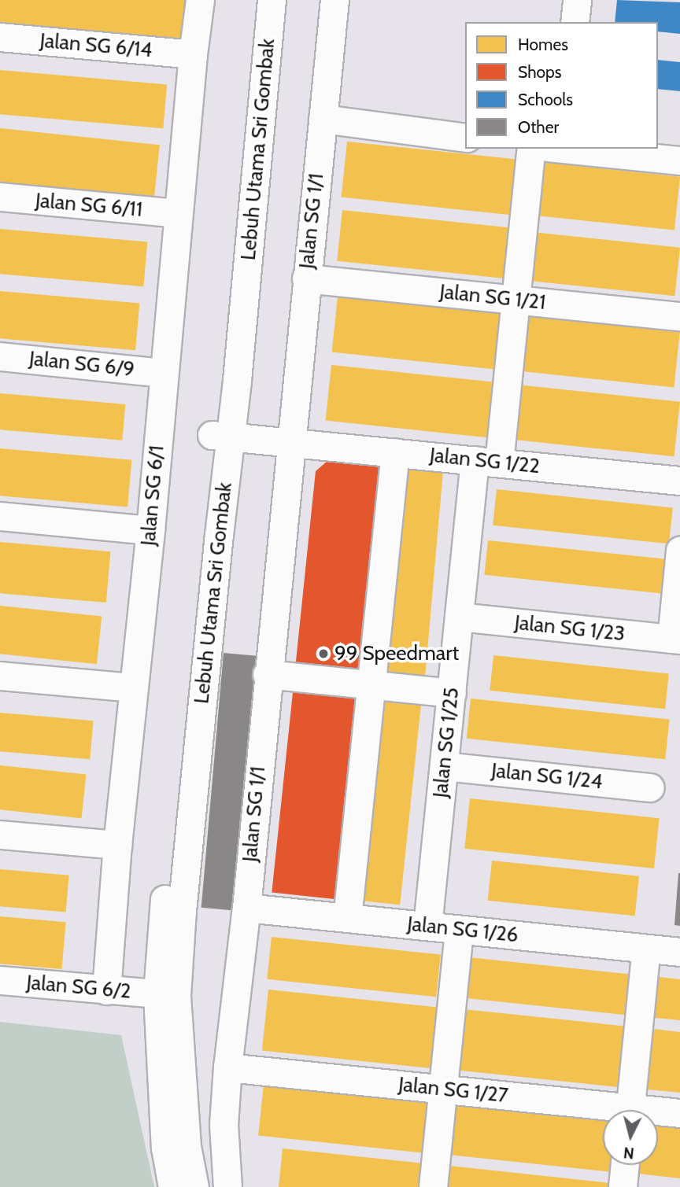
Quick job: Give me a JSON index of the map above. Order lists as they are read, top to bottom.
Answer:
{
  "streets": {
    "street": [
      "Jalan SG 6/14",
      "Lebuh Utama Sri Gombak",
      "Jalan SG 6/11",
      "Jalan SG 1/1",
      "Jalan SG 1/21",
      "Jalan SG 6/9",
      "Jalan SG 1/22",
      "Jalan SG 6/1",
      "Jalan SG 1/23",
      "Jalan SG 1/25",
      "Jalan SG 1/24",
      "Jalan SG 1/26",
      "Jalan SG 6/2",
      "Jalan SG 1/27"
    ]
  },
  "crossings": [
    ["Jalan SG 6/14", "Jalan SG 6/1"],
    ["Lebuh Utama Sri Gombak", "Jalan SG 6/2"],
    ["Jalan SG 6/11", "Jalan SG 6/1"],
    ["Jalan SG 1/1", "Jalan SG 1/21"],
    ["Jalan SG 1/1", "Jalan SG 1/22"],
    ["Jalan SG 1/1", "Jalan SG 1/26"],
    ["Jalan SG 1/1", "Jalan SG 1/27"],
    ["Jalan SG 1/21", "Jalan SG 1/25"],
    ["Jalan SG 6/9", "Jalan SG 6/1"],
    ["Jalan SG 1/22", "Jalan SG 1/25"],
    ["Jalan SG 6/1", "Jalan SG 6/2"],
    ["Jalan SG 1/23", "Jalan SG 1/25"],
    ["Jalan SG 1/25", "Jalan SG 1/24"],
    ["Jalan SG 1/25", "Jalan SG 1/26"]
  ],
  "places": ["99 Speedmart"],
  "legend": [
    "Homes",
    "Shops",
    "Schools",
    "Other"
  ],
  "north": "bottom"
}
